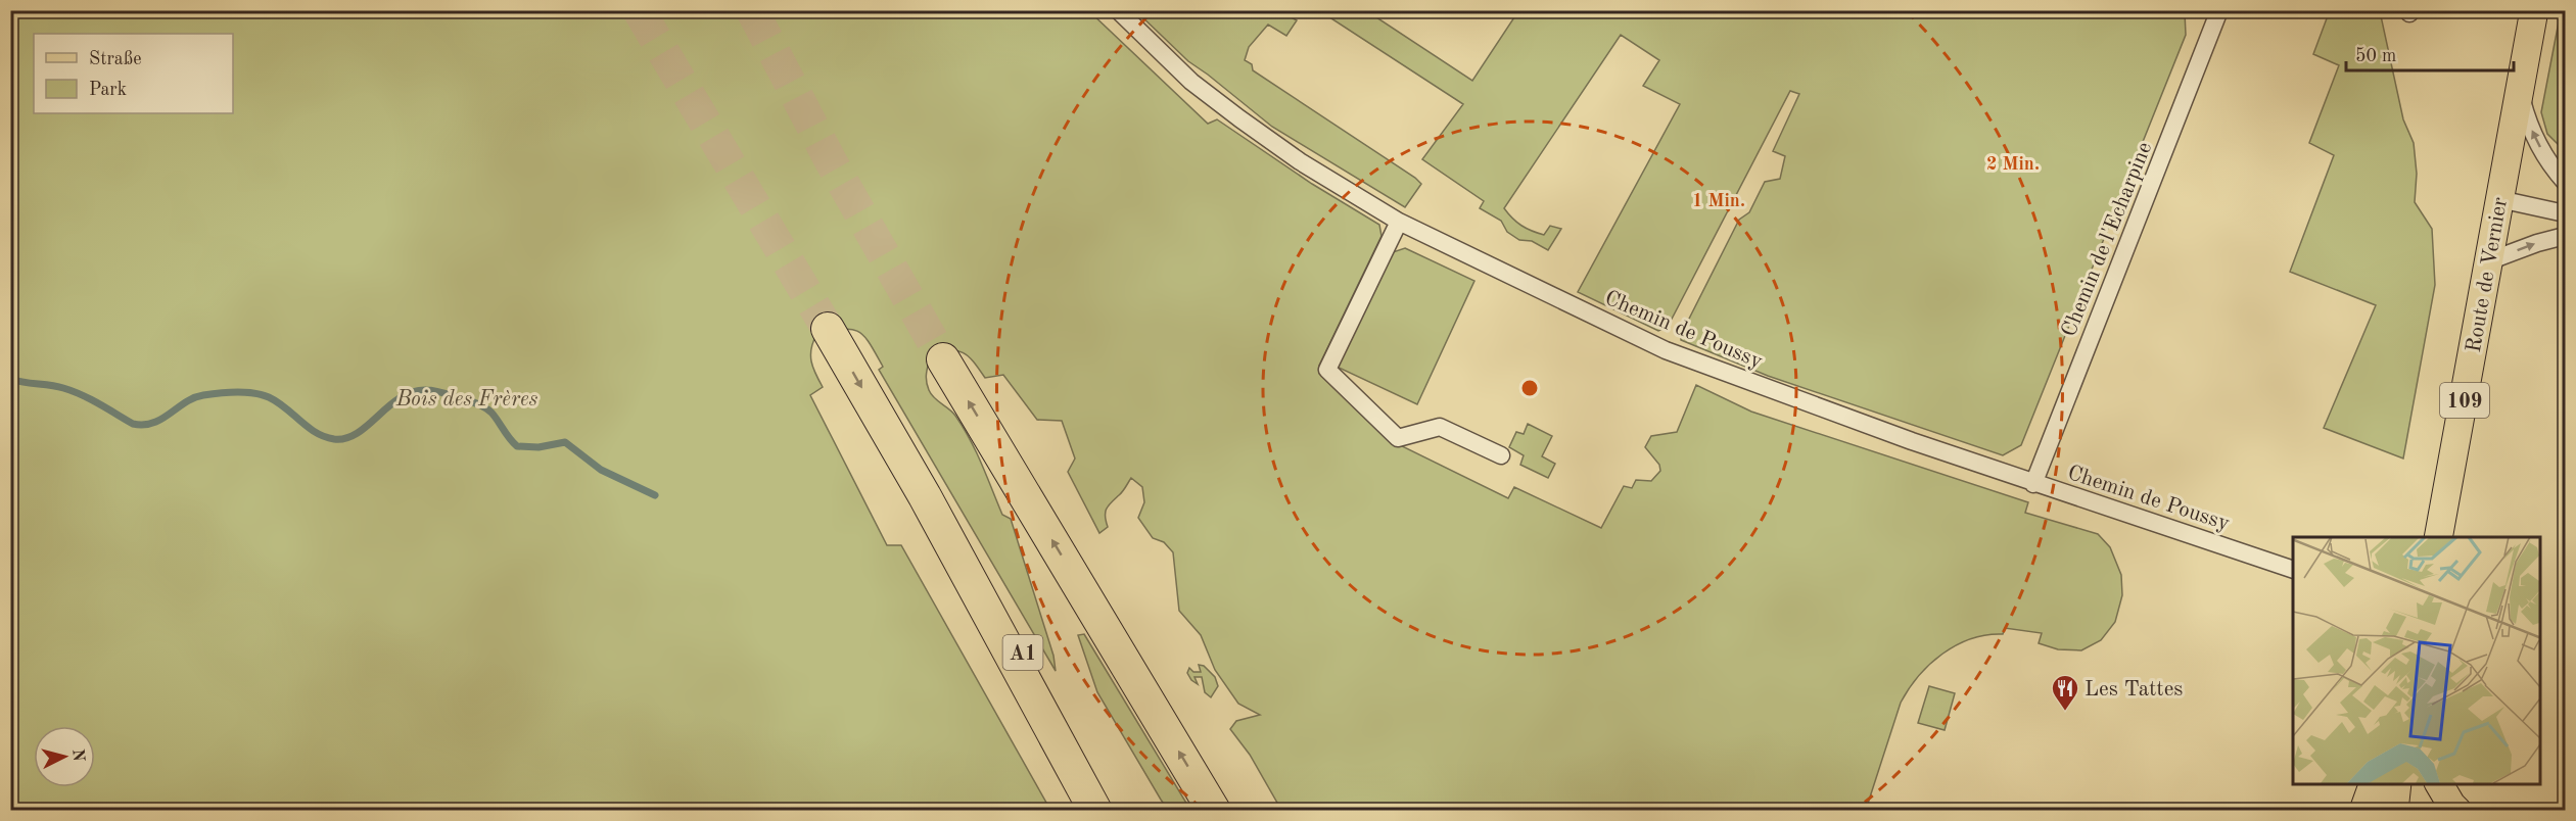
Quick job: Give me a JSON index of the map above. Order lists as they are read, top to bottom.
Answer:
{
  "streets": {
    "highway": ["A1"],
    "main road": ["Route de Vernier", "109"],
    "street": ["Chemin de l'Echarpine", "Chemin de Poussy"]
  },
  "crossings": [
    ["Chemin de l'Echarpine", "Chemin de Poussy"]
  ],
  "parks": ["Bois des Frères"],
  "places": {
    "restaurant": ["Les Tattes"]
  },
  "legend": ["Straße", "Park"],
  "scale_bar": "50 m",
  "north": "right",
  "rings": ["2 Min.", "1 Min."]
}
